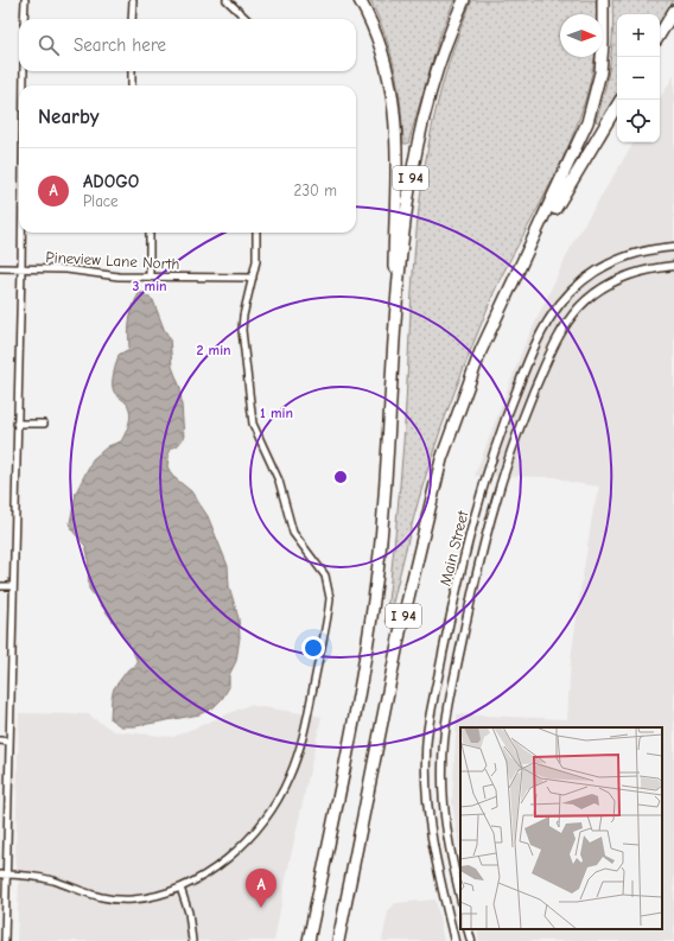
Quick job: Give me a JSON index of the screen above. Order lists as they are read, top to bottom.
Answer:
{
  "streets": {
    "highway": ["I 94"],
    "street": ["Pineview Lane North", "Main Street"]
  },
  "north": "right",
  "page": {
    "map_buttons": ["+", "−"],
    "search": "Search here",
    "heading": "Nearby",
    "list": [
      {
        "mark": "A",
        "name": "ADOGO",
        "note": "Place",
        "value": "230 m"
      }
    ],
    "pins": "A"
  },
  "rings": ["3 min", "2 min", "1 min"]
}
